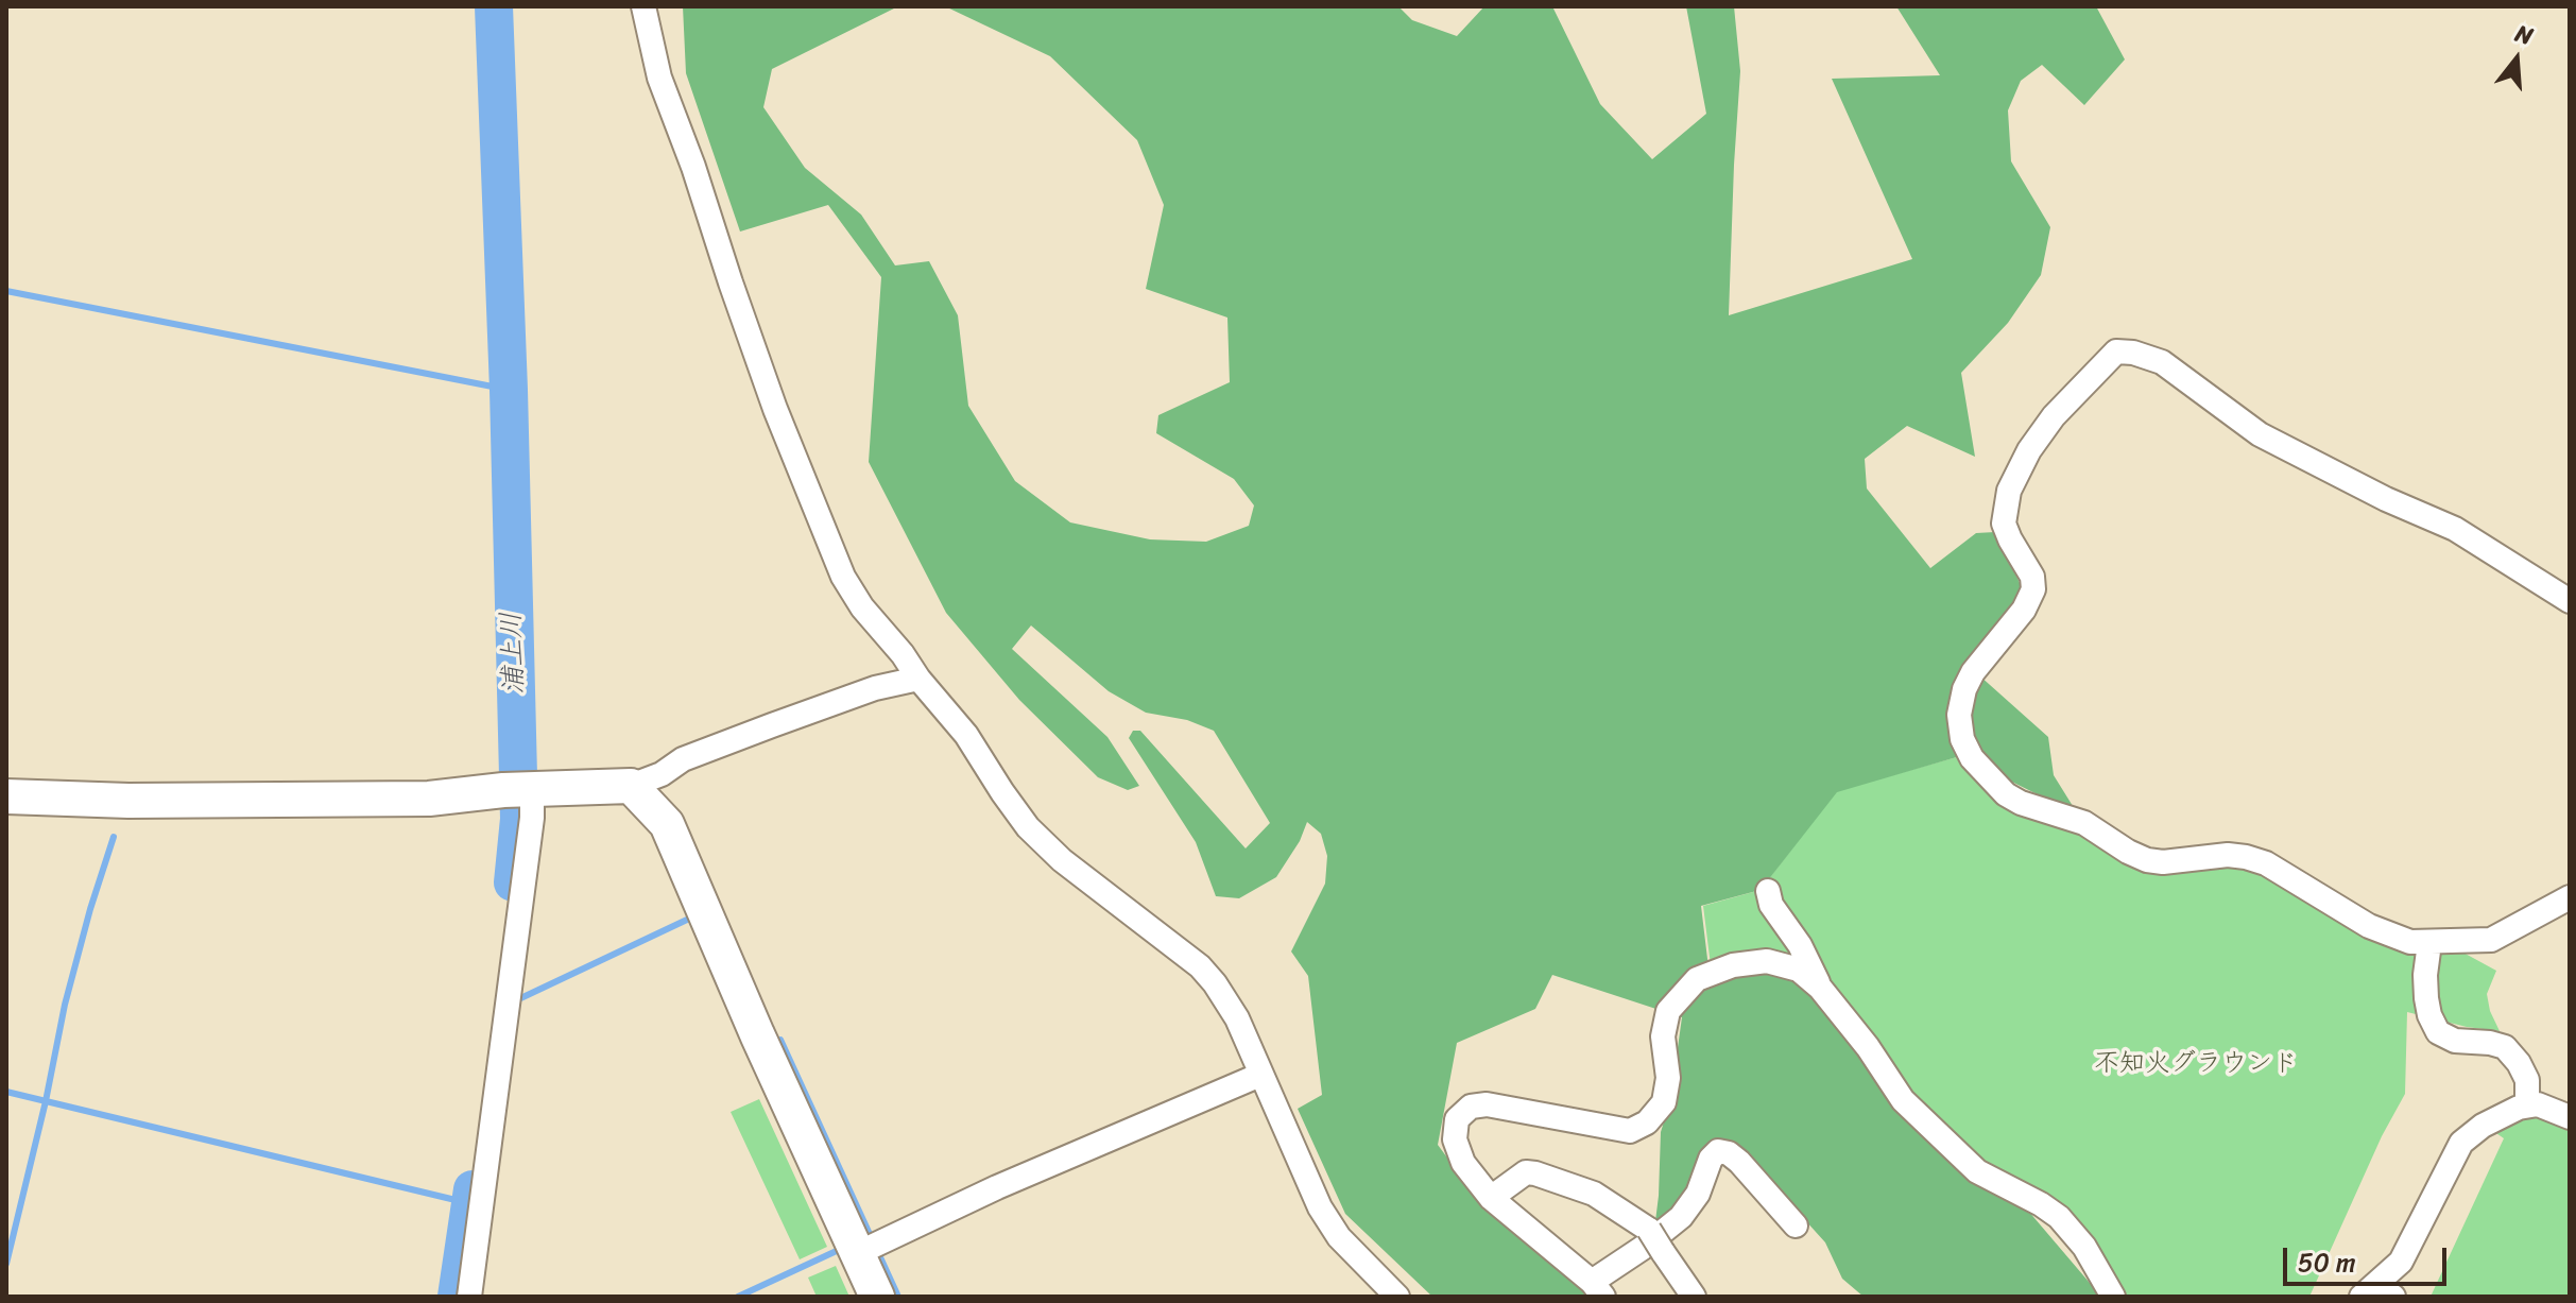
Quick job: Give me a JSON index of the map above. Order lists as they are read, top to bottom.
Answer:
{
  "water": ["浦上川"],
  "parks": ["不知火グラウンド"],
  "scale_bar": "50 m",
  "north": "top"
}
